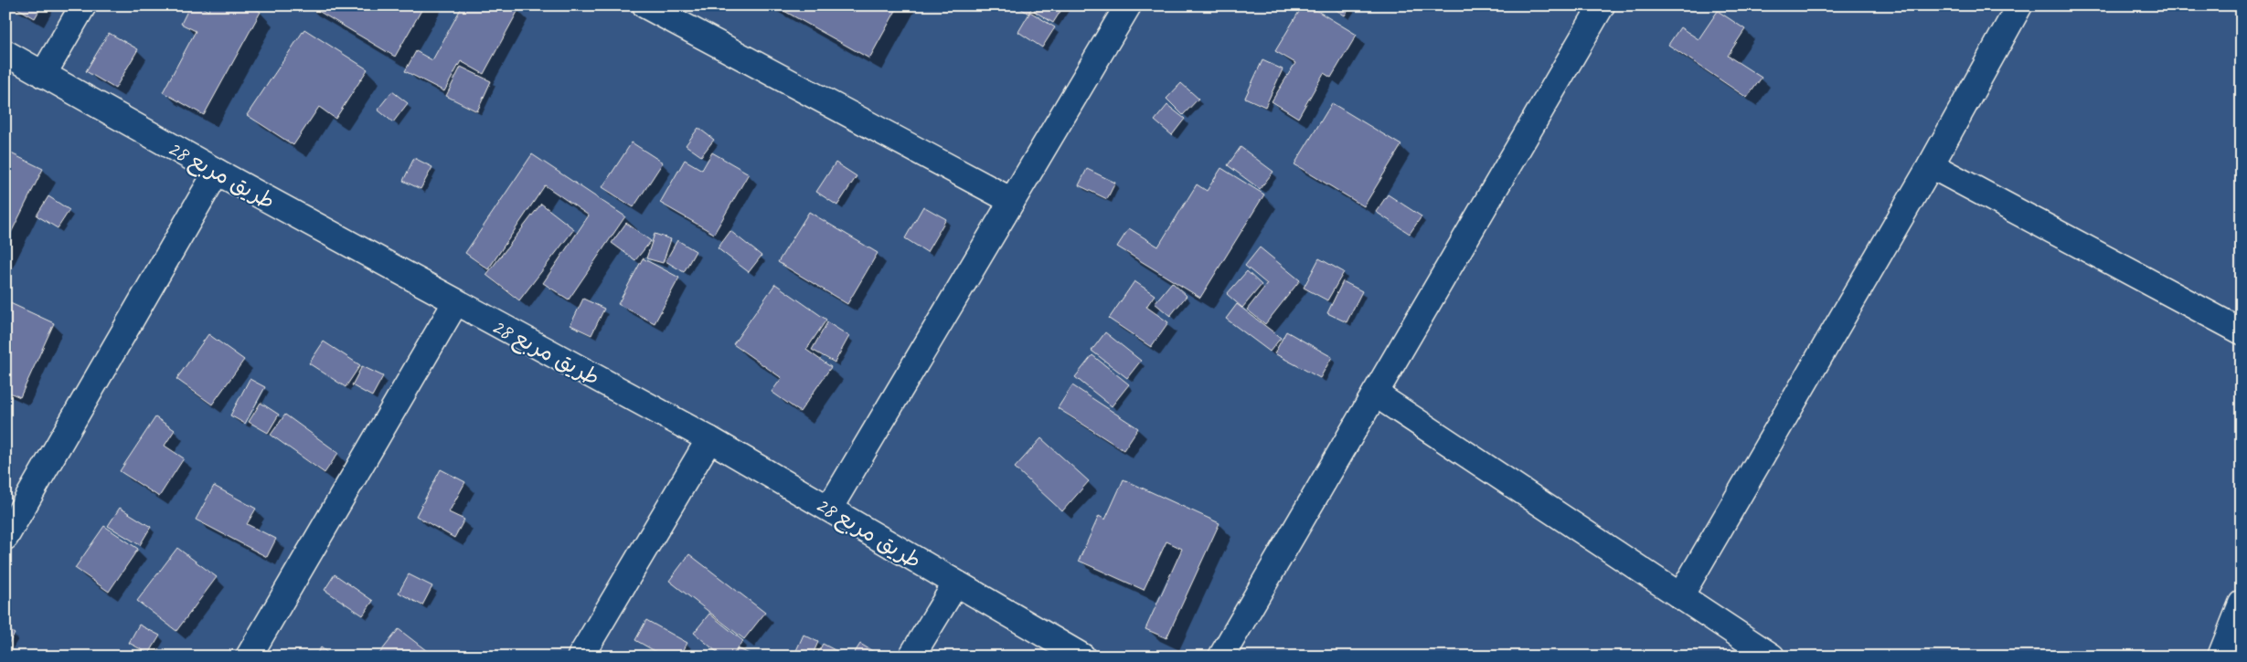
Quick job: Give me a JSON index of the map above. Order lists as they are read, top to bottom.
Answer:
{
  "streets": {
    "street": ["طريق مربع 28"]
  }
}
